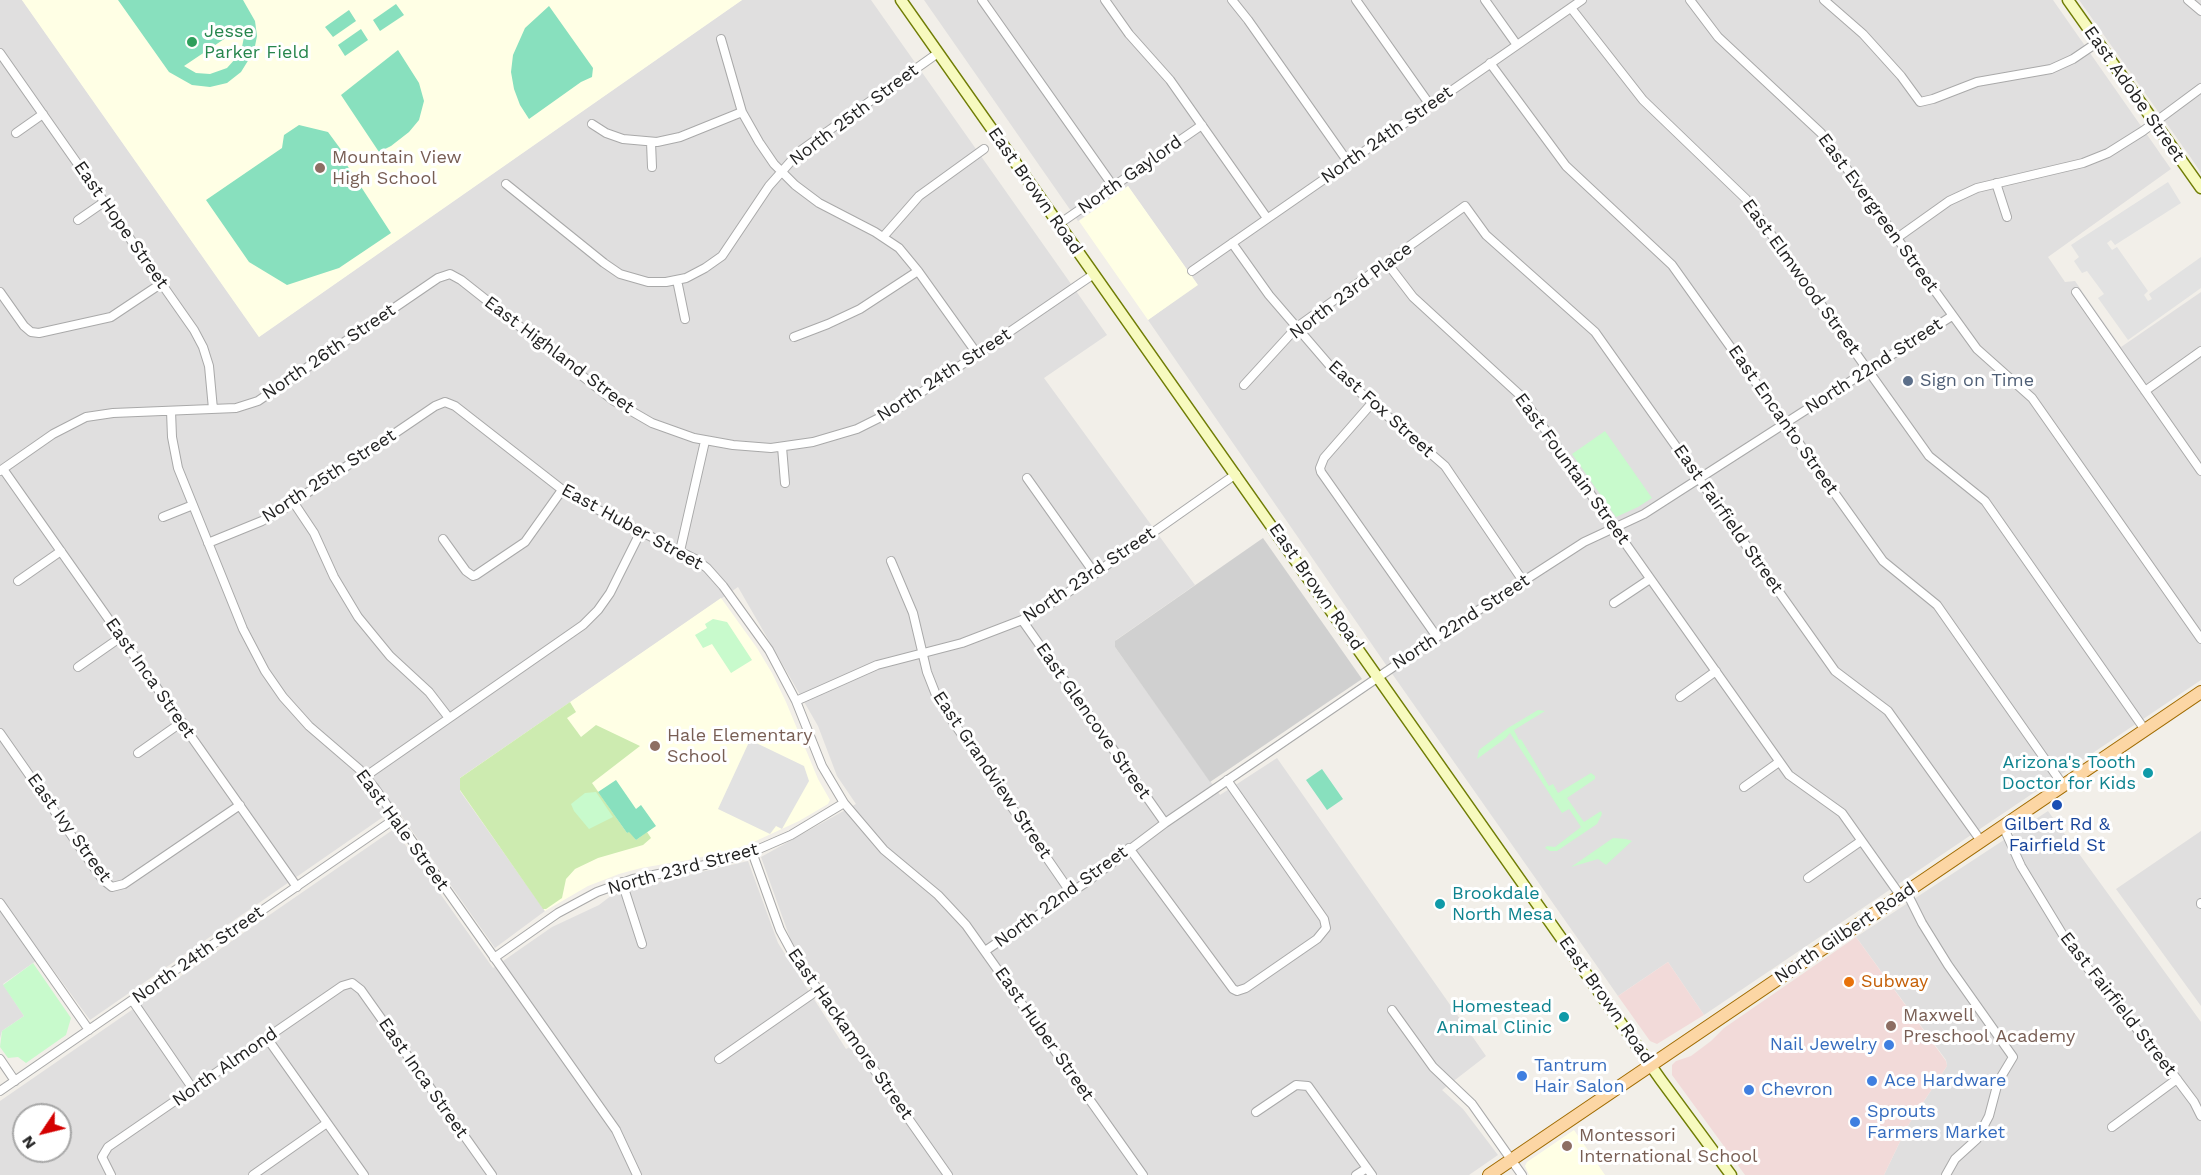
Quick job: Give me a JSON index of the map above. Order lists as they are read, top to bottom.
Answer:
{
  "streets": {
    "main road": ["East Adobe Street", "East Brown Road", "North Gilbert Road"],
    "street": [
      "North 25th Street",
      "North 24th Street",
      "North Gaylord",
      "East Evergreen Street",
      "East Hope Street",
      "East Elmwood Street",
      "North 23rd Place",
      "North 26th Street",
      "East Highland Street",
      "North 22nd Street",
      "East Fox Street",
      "East Encanto Street",
      "East Fountain Street",
      "East Fairfield Street",
      "East Huber Street",
      "North 23rd Street",
      "East Inca Street",
      "East Glencove Street",
      "East Grandview Street",
      "East Ivy Street",
      "East Hale Street",
      "East Hackamore Street",
      "North Almond"
    ]
  },
  "crossings": [
    ["North 25th Street", "East Brown Road"],
    ["North 25th Street", "East Huber Street"],
    ["North 25th Street", "East Hale Street"],
    ["North 24th Street", "East Brown Road"],
    ["North 24th Street", "East Elmwood Street"],
    ["North 24th Street", "East Highland Street"],
    ["North 24th Street", "East Fox Street"],
    ["North 24th Street", "East Encanto Street"],
    ["North 24th Street", "East Inca Street"],
    ["North 24th Street", "East Hale Street"],
    ["North Gaylord", "East Brown Road"],
    ["East Brown Road", "North 22nd Street"],
    ["East Brown Road", "North 23rd Street"],
    ["East Brown Road", "North Gilbert Road"],
    ["East Evergreen Street", "North 22nd Street"],
    ["East Hope Street", "North 26th Street"],
    ["East Elmwood Street", "North 22nd Street"],
    ["East Elmwood Street", "North Gilbert Road"],
    ["North 23rd Place", "East Fox Street"],
    ["North 23rd Place", "East Fountain Street"],
    ["North 23rd Place", "East Fairfield Street"],
    ["North 26th Street", "East Highland Street"],
    ["North 26th Street", "East Inca Street"],
    ["North 26th Street", "East Hale Street"],
    ["North 22nd Street", "East Fox Street"],
    ["North 22nd Street", "East Encanto Street"],
    ["North 22nd Street", "East Fountain Street"],
    ["North 22nd Street", "East Fairfield Street"],
    ["North 22nd Street", "East Huber Street"],
    ["North 22nd Street", "East Glencove Street"],
    ["North 22nd Street", "East Grandview Street"],
    ["East Encanto Street", "North Gilbert Road"],
    ["East Fountain Street", "North Gilbert Road"],
    ["East Fairfield Street", "North Gilbert Road"],
    ["East Huber Street", "North 23rd Street"],
    ["North 23rd Street", "East Glencove Street"],
    ["North 23rd Street", "East Grandview Street"],
    ["North 23rd Street", "East Hale Street"],
    ["North 23rd Street", "East Hackamore Street"],
    ["East Inca Street", "East Ivy Street"],
    ["East Inca Street", "North Almond"]
  ],
  "places": [
    "Jesse Parker Field",
    "Mountain View High School",
    "Sign on Time",
    "Hale Elementary School",
    "Arizona's Tooth Doctor for Kids",
    "Gilbert Rd & Fairfield St",
    "Brookdale North Mesa",
    "Subway",
    "Homestead Animal Clinic",
    "Maxwell Preschool Academy",
    "Nail Jewelry",
    "Tantrum Hair Salon",
    "Ace Hardware",
    "Chevron",
    "Sprouts Farmers Market",
    "Montessori International School"
  ],
  "north": "bottom left"
}
